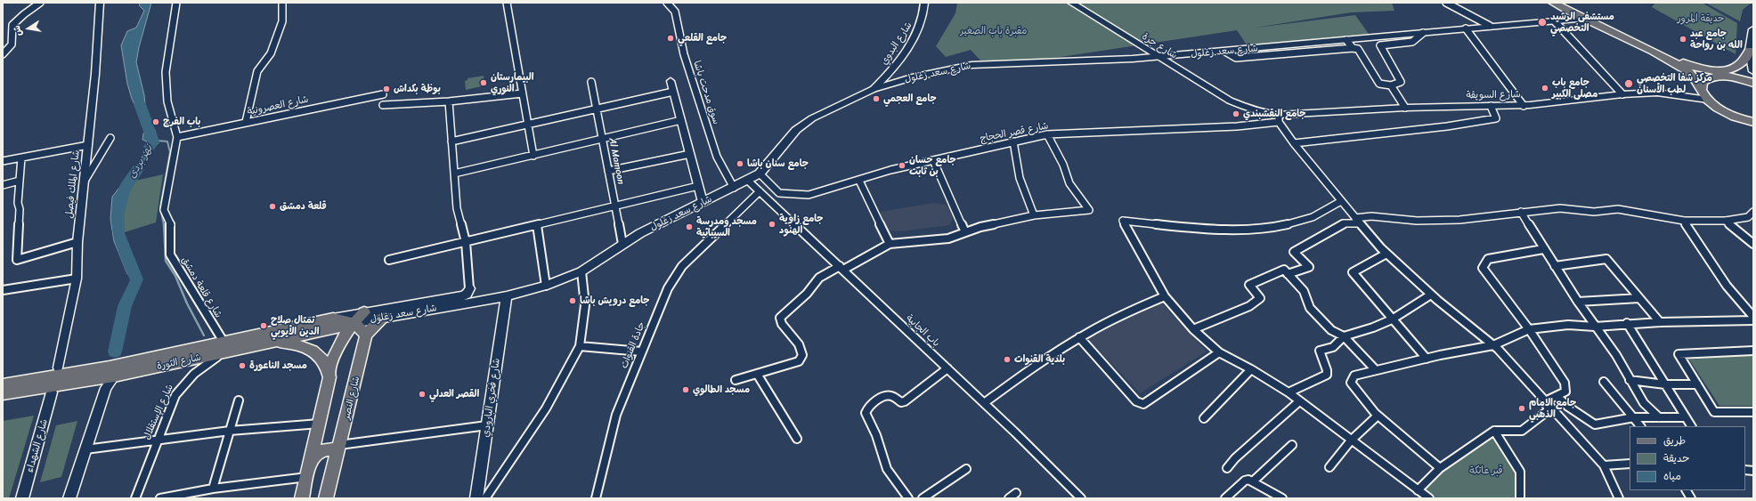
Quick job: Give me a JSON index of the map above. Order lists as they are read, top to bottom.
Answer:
{
  "streets": {
    "main road": [
      "شارع سعد زغلول",
      "شارع الثورة",
      "شارع النصر",
      "شارع فخري البارودي",
      "شارع الشهداء"
    ],
    "street": [
      "شارع البدوي",
      "شارع جرة",
      "سوق مدحت باشا",
      "شارع السويقة",
      "شارع العصرونية",
      "شارع قصر الحجاج",
      "Al Mamoon",
      "شارع الملك فيصل",
      "شارع قلعة دمشق",
      "باب الجابية",
      "جادة القنوات",
      "شارع الإستقلال"
    ]
  },
  "crossings": [
    ["شارع البدوي", "شارع سعد زغلول"],
    ["شارع جرة", "شارع سعد زغلول"],
    ["شارع جرة", "شارع السويقة"],
    ["شارع جرة", "شارع قصر الحجاج"],
    ["شارع سعد زغلول", "سوق مدحت باشا"],
    ["شارع سعد زغلول", "شارع قصر الحجاج"],
    ["شارع سعد زغلول", "Al Mamoon"],
    ["شارع سعد زغلول", "باب الجابية"],
    ["شارع سعد زغلول", "جادة القنوات"],
    ["شارع سعد زغلول", "شارع الثورة"],
    ["شارع سعد زغلول", "شارع فخري البارودي"],
    ["شارع السويقة", "شارع قصر الحجاج"],
    ["شارع العصرونية", "شارع قلعة دمشق"],
    ["شارع قصر الحجاج", "جادة القنوات"],
    ["شارع قلعة دمشق", "شارع الثورة"],
    ["شارع قلعة دمشق", "شارع الإستقلال"],
    ["باب الجابية", "جادة القنوات"],
    ["شارع الثورة", "شارع الإستقلال"]
  ],
  "water": ["نهر بردى"],
  "parks": ["حديقة المرور", "مقبرة باب الصغير", "قبر عاتكة"],
  "places": [
    "مستشفى الرشيد التخصصي",
    "جامع القلعي",
    "جامع عبد الله بن رواحة",
    "البيمارستان النوري",
    "مركز شفا التخصصي لطب الأسنان",
    "جامع باب مصلى الكبير",
    "بوظة بكداش",
    "جامع العجمي",
    "جامع النقشبندي",
    "باب الفرج",
    "جامع سنان باشا",
    "جامع حسان بن ثابت",
    "قلعة دمشق",
    "جامع زاوية الهنود",
    "مسجد ومدرسة السيبائية",
    "جامع درويش باشا",
    "تمثال صلاح الدين الأيوبي",
    "بلدية القنوات",
    "مسجد الناعورة",
    "مسجد الطالوي",
    "القصر العدلي",
    "جامع الامام الذهبي"
  ],
  "legend": ["طريق", "حديقة", "مياه"],
  "north": "left"
}
